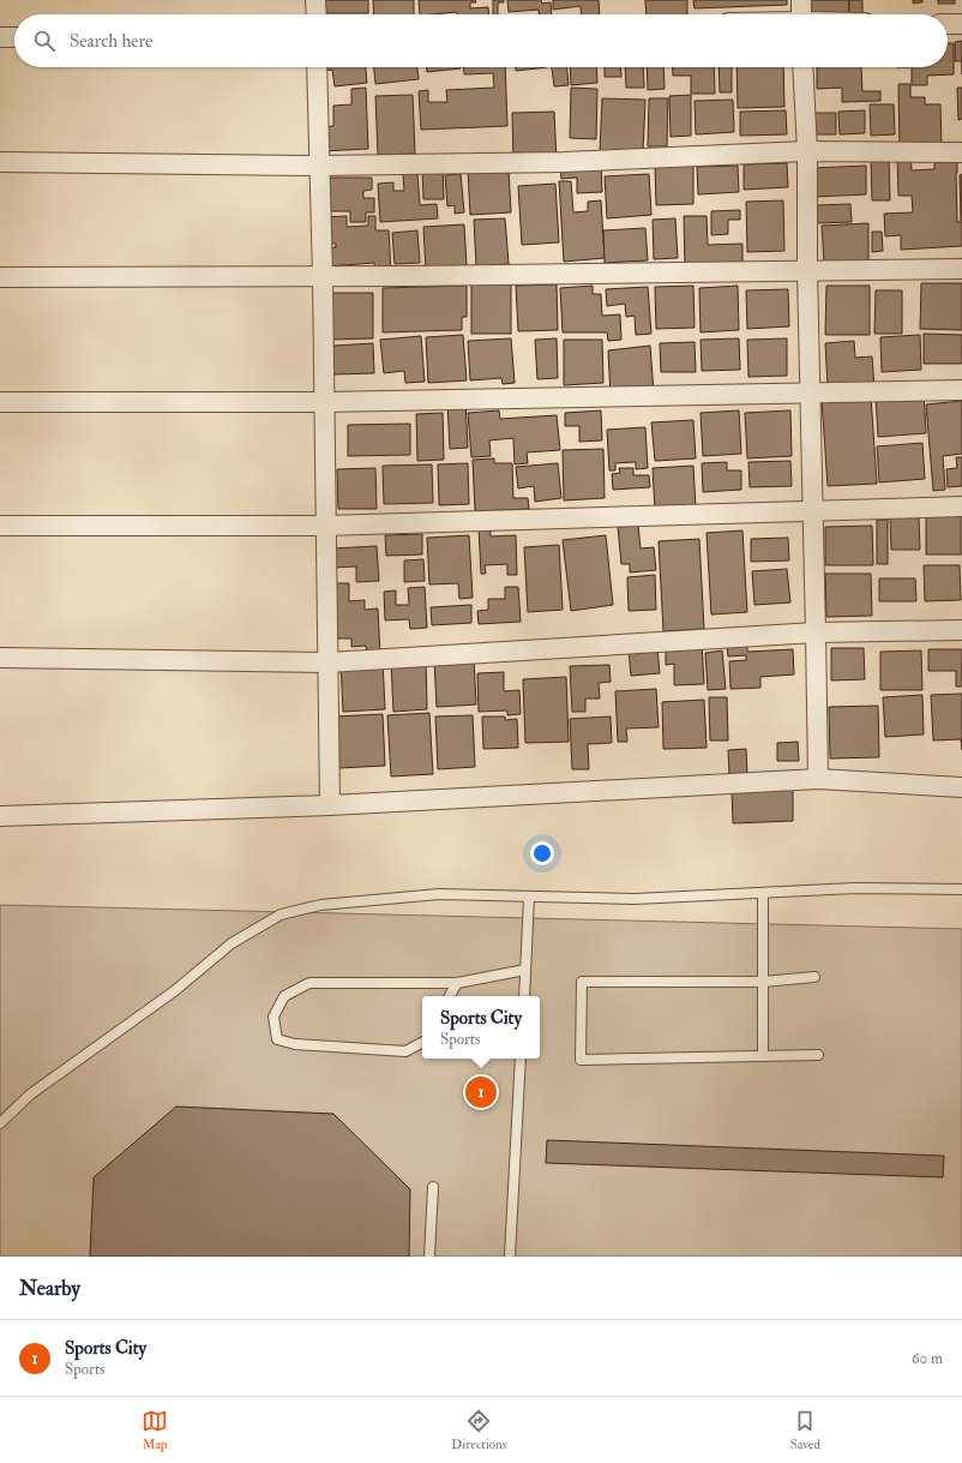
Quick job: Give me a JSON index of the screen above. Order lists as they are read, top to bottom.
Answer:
{
  "page": {
    "search": "Search here",
    "popup": ["Sports City", "Sports"],
    "pins": "1",
    "heading": "Nearby",
    "list": [
      {
        "mark": "1",
        "name": "Sports City",
        "note": "Sports",
        "value": "60 m"
      }
    ],
    "nav": ["Map", "Directions", "Saved"]
  }
}
